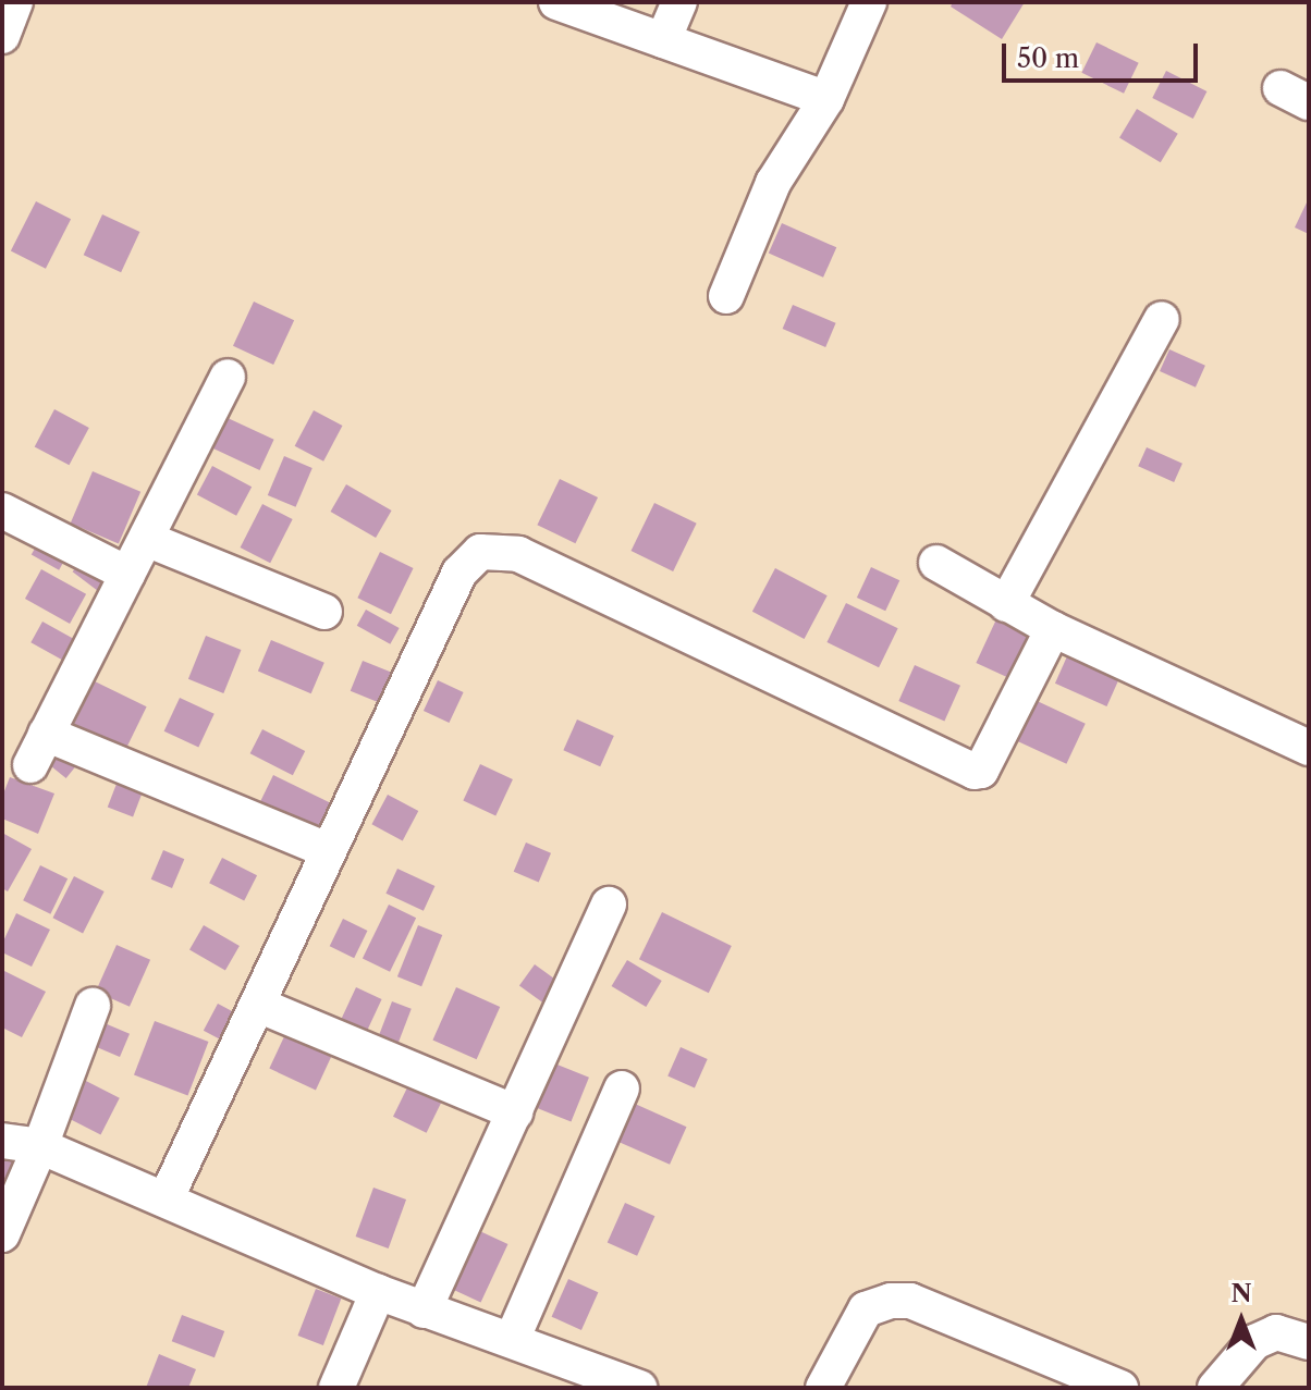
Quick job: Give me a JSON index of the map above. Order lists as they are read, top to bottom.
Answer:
{
  "scale_bar": "50 m",
  "north": "top"
}
